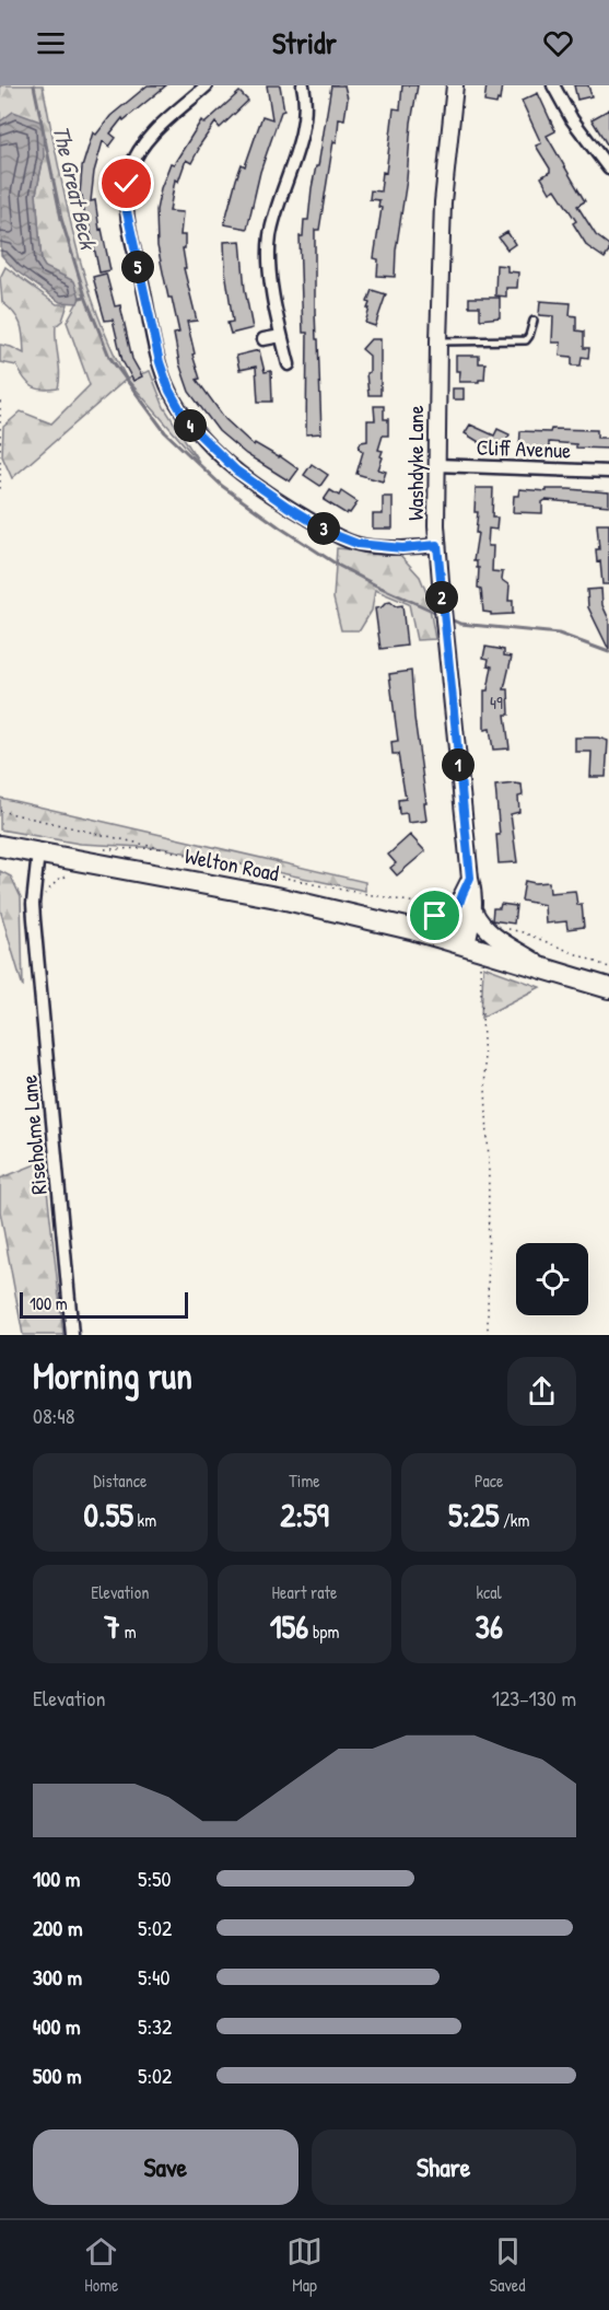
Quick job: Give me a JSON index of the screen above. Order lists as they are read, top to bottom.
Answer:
{
  "streets": {
    "highway": ["Welton Road"],
    "street": ["Cliff Avenue", "Washdyke Lane", "Riseholme Lane"]
  },
  "crossings": [
    ["Cliff Avenue", "Washdyke Lane"],
    ["Washdyke Lane", "Welton Road"],
    ["Welton Road", "Riseholme Lane"]
  ],
  "water": ["The Great Beck"],
  "house_numbers": ["49"],
  "scale_bar": "100 m",
  "page": {
    "header": "Stridr",
    "pins": [
      "5",
      "4",
      "3",
      "2",
      "1"
    ],
    "scale": "100 m",
    "heading": ["Morning run", "08:48"],
    "stats": [
      ["Distance", "0.55 km"],
      ["Time", "2:59"],
      ["Pace", "5:25 /km"],
      ["Elevation", "7 m"],
      ["Heart rate", "156 bpm"],
      ["kcal", "36"]
    ],
    "chart": ["Elevation", "123–130 m"],
    "list": [
      {
        "name": "100 m",
        "note": "5:50"
      },
      {
        "name": "200 m",
        "note": "5:02"
      },
      {
        "name": "300 m",
        "note": "5:40"
      },
      {
        "name": "400 m",
        "note": "5:32"
      },
      {
        "name": "500 m",
        "note": "5:02"
      }
    ],
    "buttons": ["Save", "Share"],
    "tabs": ["Home", "Map", "Saved"]
  }
}
